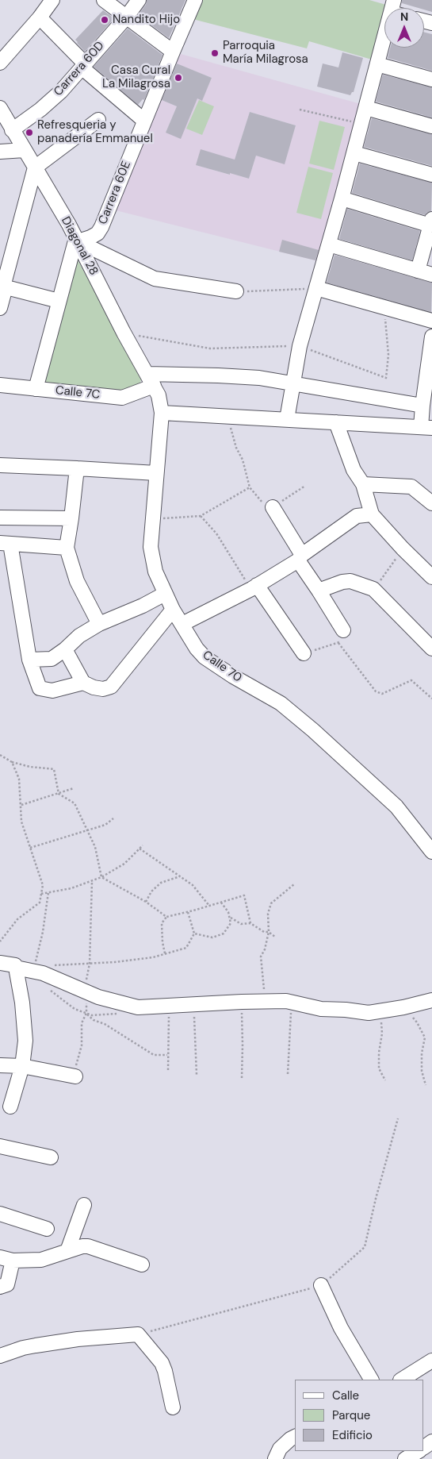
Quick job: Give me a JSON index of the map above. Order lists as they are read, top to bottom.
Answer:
{
  "streets": {
    "street": [
      "Carrera 60D",
      "Carrera 60E",
      "Diagonal 28",
      "Calle 7C",
      "Calle 70"
    ]
  },
  "crossings": [
    ["Carrera 60D", "Diagonal 28"],
    ["Carrera 60E", "Diagonal 28"],
    ["Diagonal 28", "Calle 7C"],
    ["Diagonal 28", "Calle 70"],
    ["Calle 7C", "Calle 70"]
  ],
  "places": [
    "Nandito Hijo",
    "Parroquia María Milagrosa",
    "Casa Cural La Milagrosa",
    "Refresqueria y panadería Emmanuel"
  ],
  "legend": ["Calle", "Parque", "Edificio"],
  "north": "top"
}
